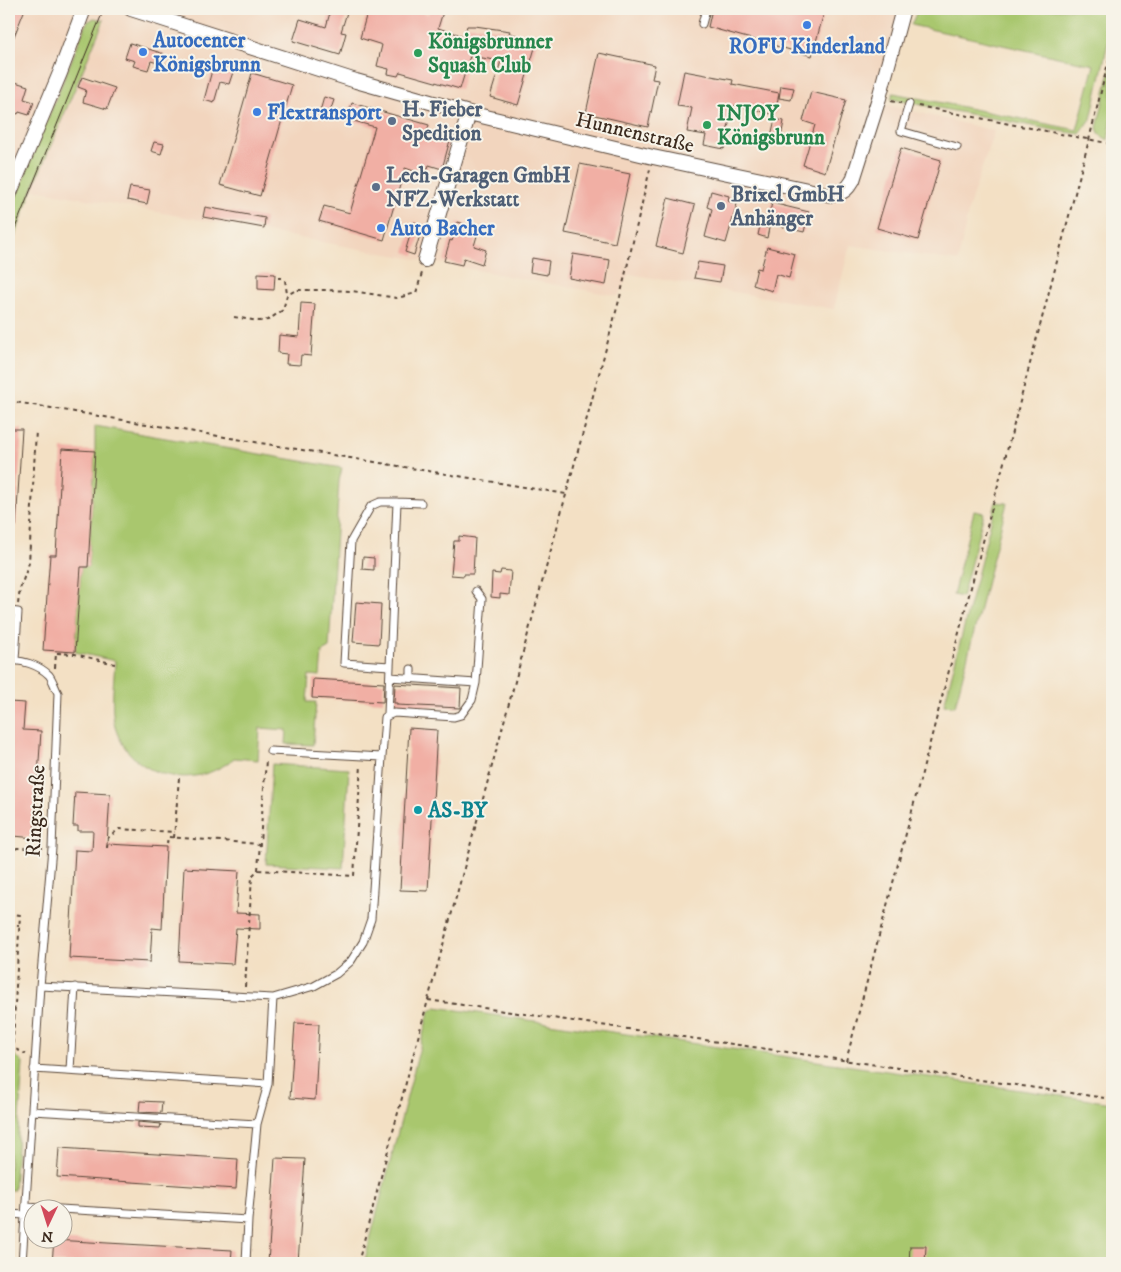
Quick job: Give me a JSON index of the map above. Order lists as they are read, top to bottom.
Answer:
{
  "streets": {
    "street": ["Hunnenstraße"],
    "lane": ["Ringstraße"]
  },
  "places": [
    "ROFU Kinderland",
    "Autocenter Königsbrunn",
    "Königsbrunner Squash Club",
    "Flextransport",
    "H. Fieber Spedition",
    "INJOY Königsbrunn",
    "Lech-Garagen GmbH NFZ-Werkstatt",
    "Brixel GmbH Anhänger",
    "Auto Bacher",
    "AS-BY"
  ],
  "north": "bottom"
}
